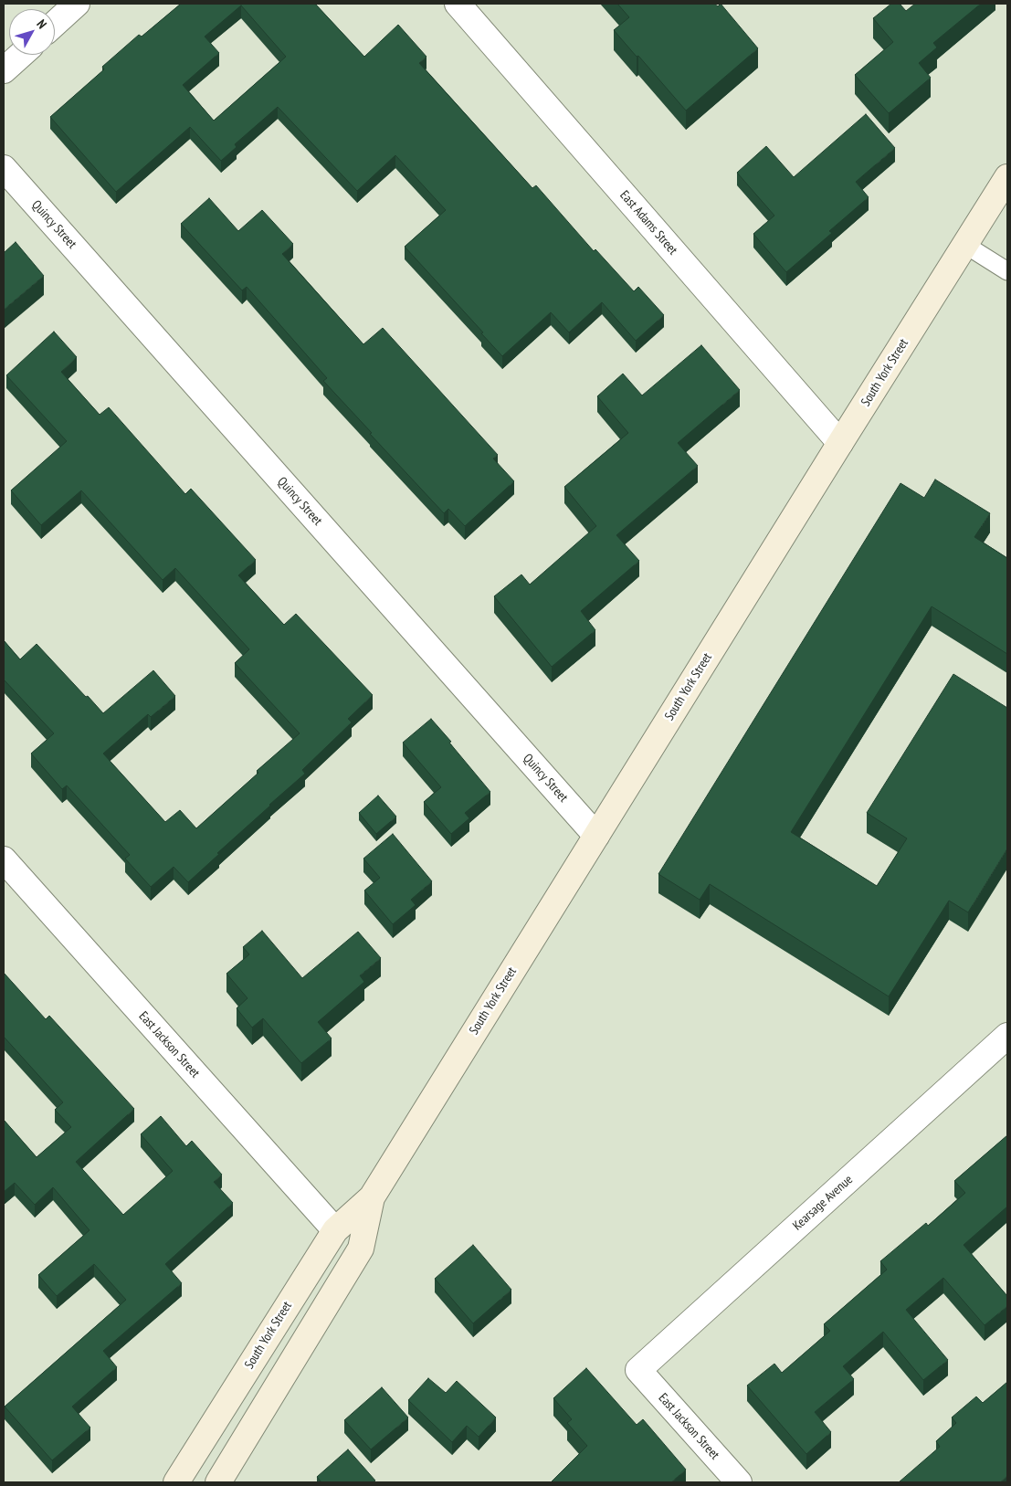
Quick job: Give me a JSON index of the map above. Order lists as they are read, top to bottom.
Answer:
{
  "streets": {
    "main road": ["South York Street"],
    "street": [
      "East Adams Street",
      "Quincy Street",
      "East Jackson Street",
      "Kearsage Avenue"
    ]
  },
  "crossings": [
    ["East Adams Street", "South York Street"],
    ["Quincy Street", "South York Street"],
    ["South York Street", "East Jackson Street"],
    ["East Jackson Street", "Kearsage Avenue"]
  ],
  "north": "top right"
}
